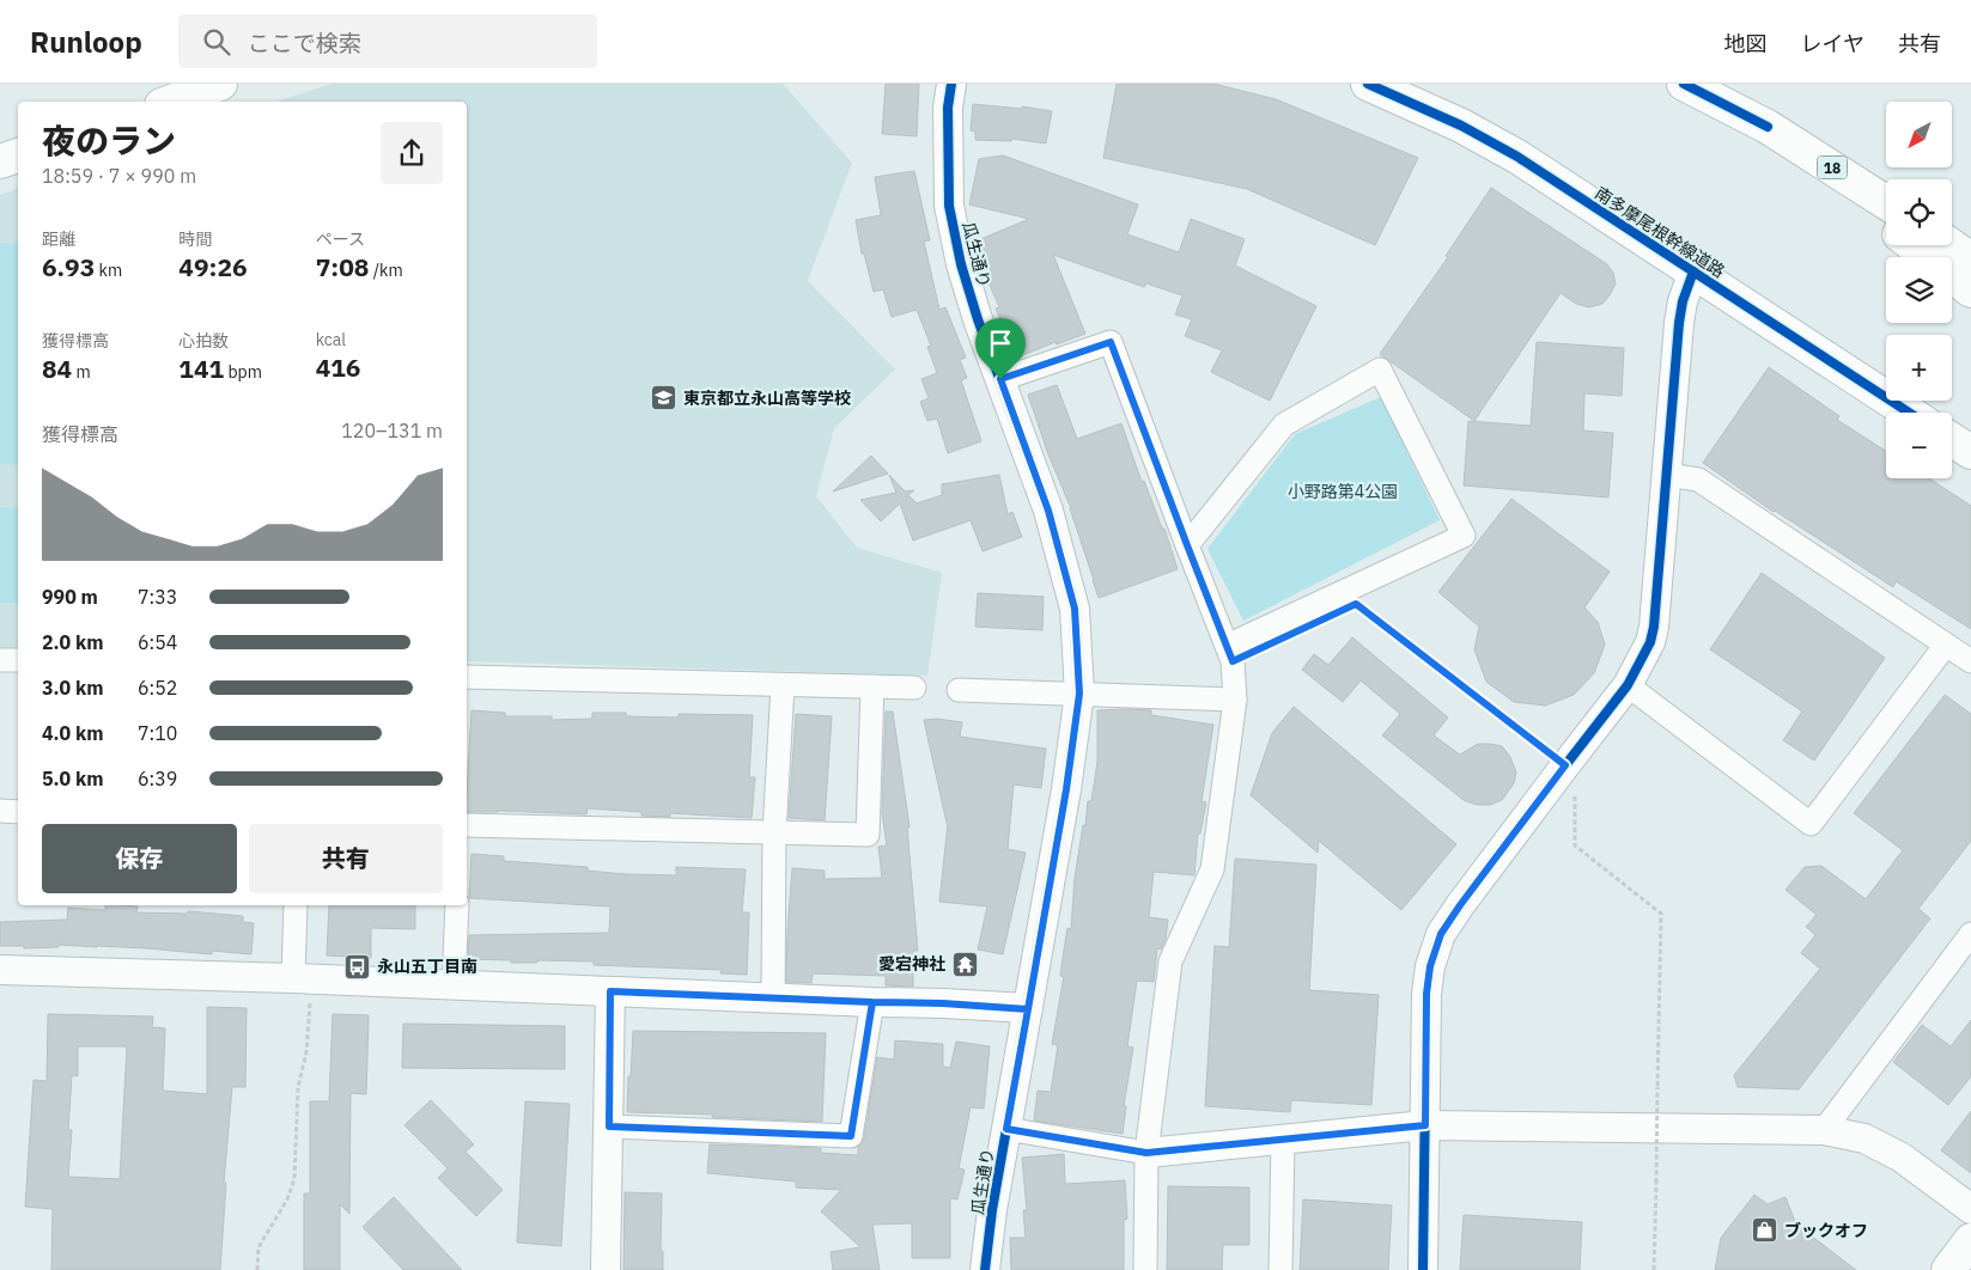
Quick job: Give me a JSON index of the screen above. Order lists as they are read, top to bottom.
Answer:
{
  "streets": {
    "main road": ["18", "南多摩尾根幹線道路"],
    "street": ["瓜生通り"]
  },
  "parks": ["小野路第4公園"],
  "places": {
    "school or university": ["東京都立永山高等学校"],
    "temple": ["愛宕神社"],
    "bus stop": ["永山五丁目南"],
    "shop": ["ブックオフ"]
  },
  "north": "bottom left",
  "page": {
    "header": "Runloop",
    "search": "ここで検索",
    "nav": ["地図", "レイヤ", "共有"],
    "map_buttons": ["+", "−"],
    "heading": ["夜のラン", "18:59 · 7 × 990 m"],
    "stats": [
      ["距離", "6.93 km"],
      ["時間", "49:26"],
      ["ペース", "7:08 /km"],
      ["獲得標高", "84 m"],
      ["心拍数", "141 bpm"],
      ["kcal", "416"]
    ],
    "chart": ["獲得標高", "120–131 m"],
    "list": [
      {
        "name": "990 m",
        "note": "7:33"
      },
      {
        "name": "2.0 km",
        "note": "6:54"
      },
      {
        "name": "3.0 km",
        "note": "6:52"
      },
      {
        "name": "4.0 km",
        "note": "7:10"
      },
      {
        "name": "5.0 km",
        "note": "6:39"
      }
    ],
    "buttons": ["保存", "共有"]
  }
}
